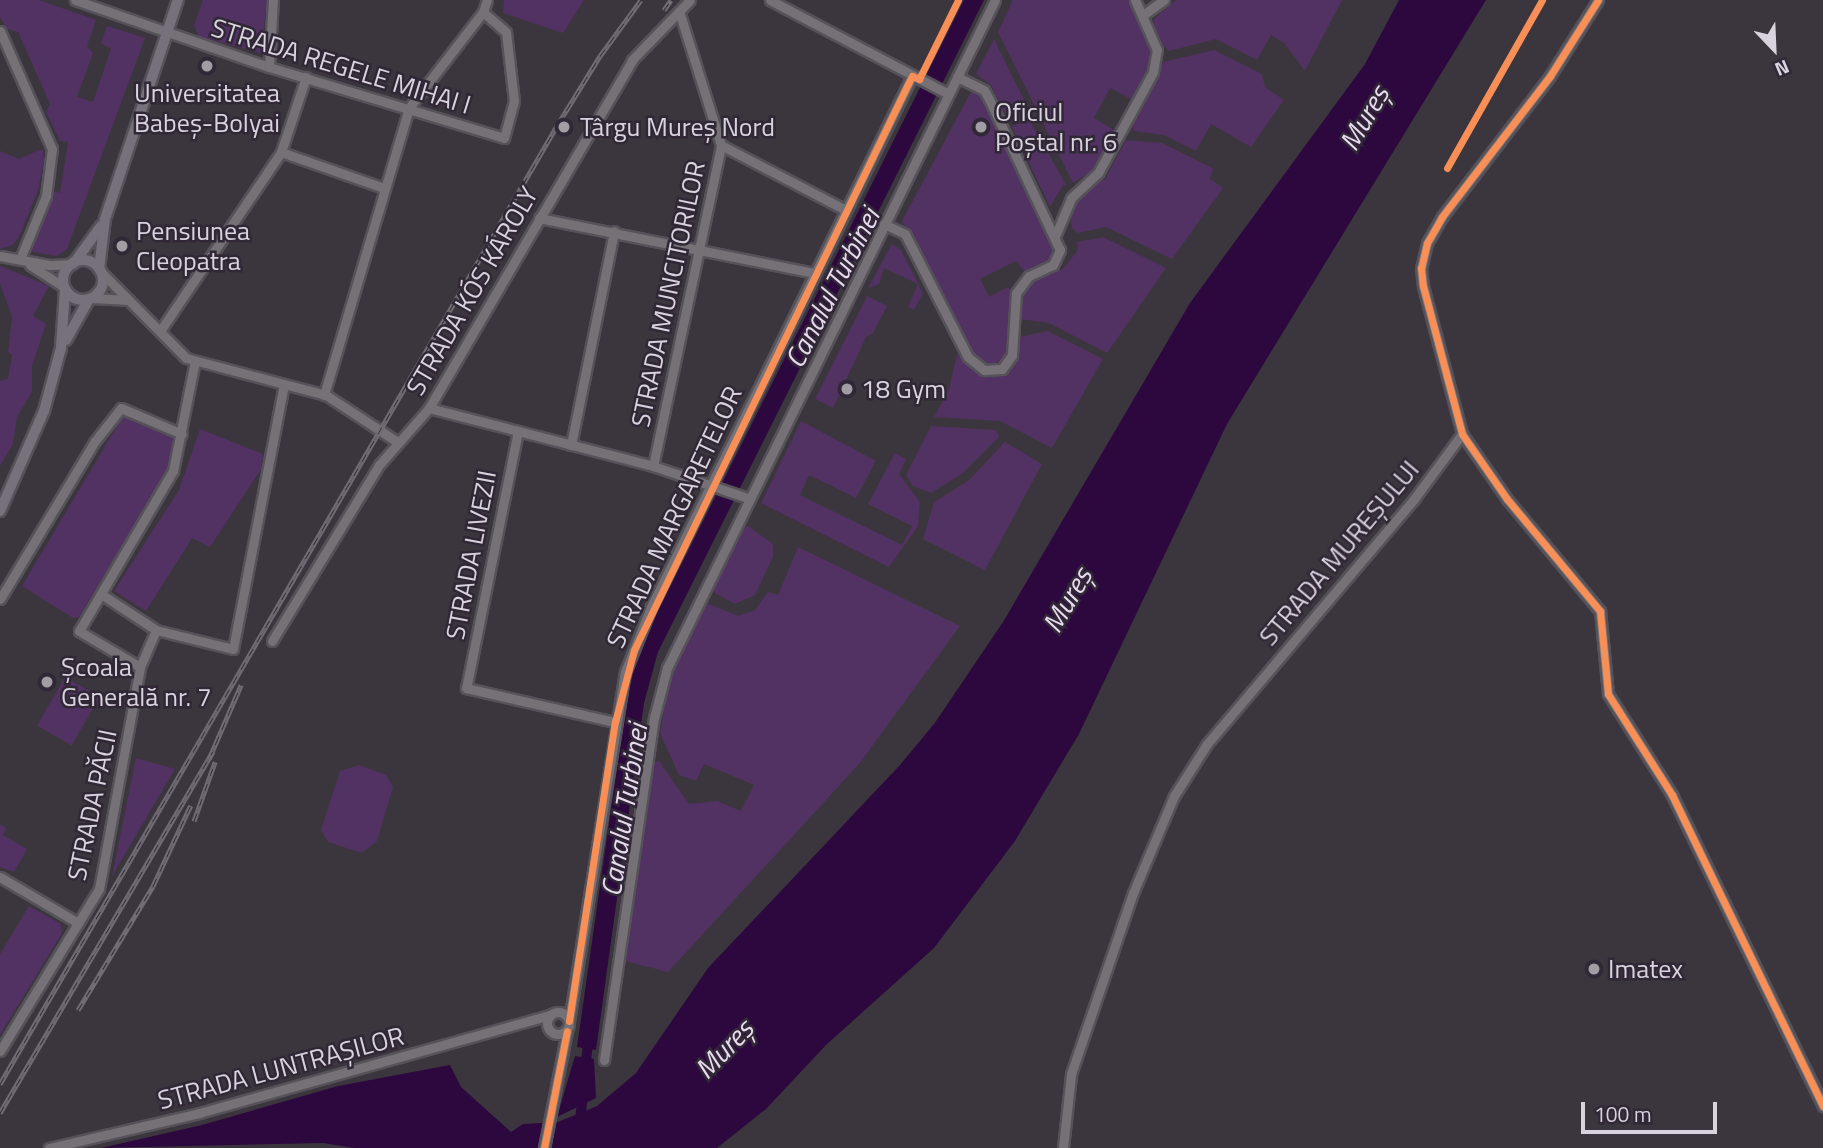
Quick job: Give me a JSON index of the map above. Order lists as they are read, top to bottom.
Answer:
{
  "streets": {
    "street": [
      "STRADA REGELE MIHAI I",
      "STRADA KÓS KÁROLY",
      "STRADA MUNCITORILOR",
      "STRADA MARGARETELOR",
      "STRADA MUREȘULUI",
      "STRADA LIVEZII",
      "STRADA PĂCII",
      "STRADA LUNTRAȘILOR"
    ]
  },
  "crossings": [
    ["STRADA KÓS KÁROLY", "STRADA MUNCITORILOR"],
    ["STRADA MARGARETELOR", "STRADA LIVEZII"],
    ["STRADA MARGARETELOR", "STRADA LUNTRAȘILOR"]
  ],
  "water": ["Mureș", "Canalul Turbinei"],
  "places": [
    "Universitatea Babeș-Bolyai",
    "Târgu Mureș Nord",
    "Oficiul Poștal nr. 6",
    "Pensiunea Cleopatra",
    "18 Gym",
    "Școala Generală nr. 7",
    "Imatex"
  ],
  "scale_bar": "100 m",
  "north": "bottom right"
}
